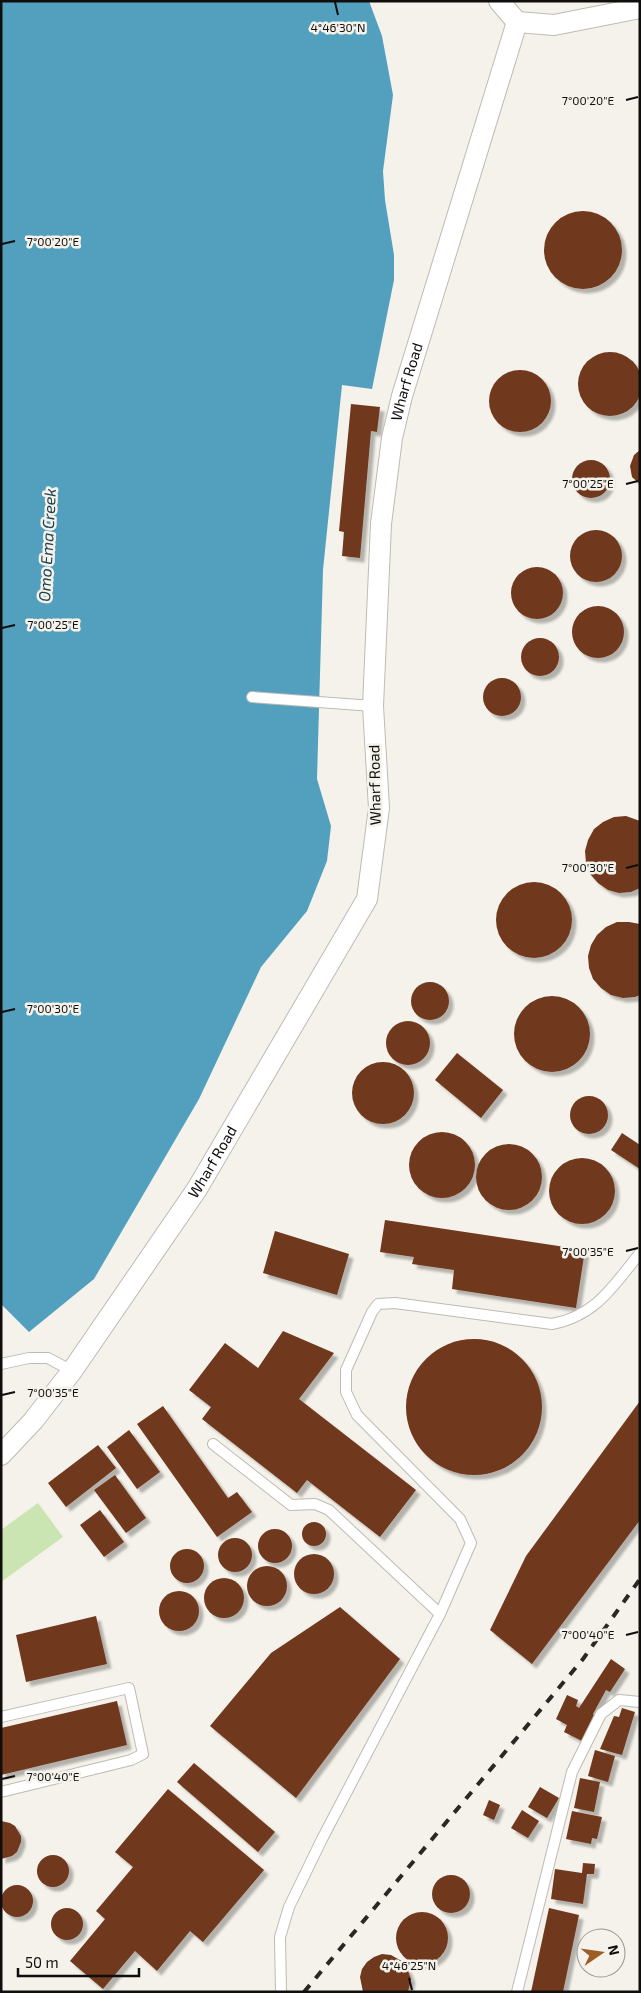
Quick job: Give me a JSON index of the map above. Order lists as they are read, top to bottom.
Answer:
{
  "streets": {
    "street": ["Wharf Road"]
  },
  "water": ["Omo Ema Creek"],
  "scale_bar": "50 m",
  "north": "right",
  "coordinates": [
    "4°46'30\"N",
    "7°00'20\"E",
    "7°00'25\"E",
    "7°00'30\"E",
    "7°00'35\"E",
    "7°00'40\"E",
    "4°46'25\"N"
  ]
}
